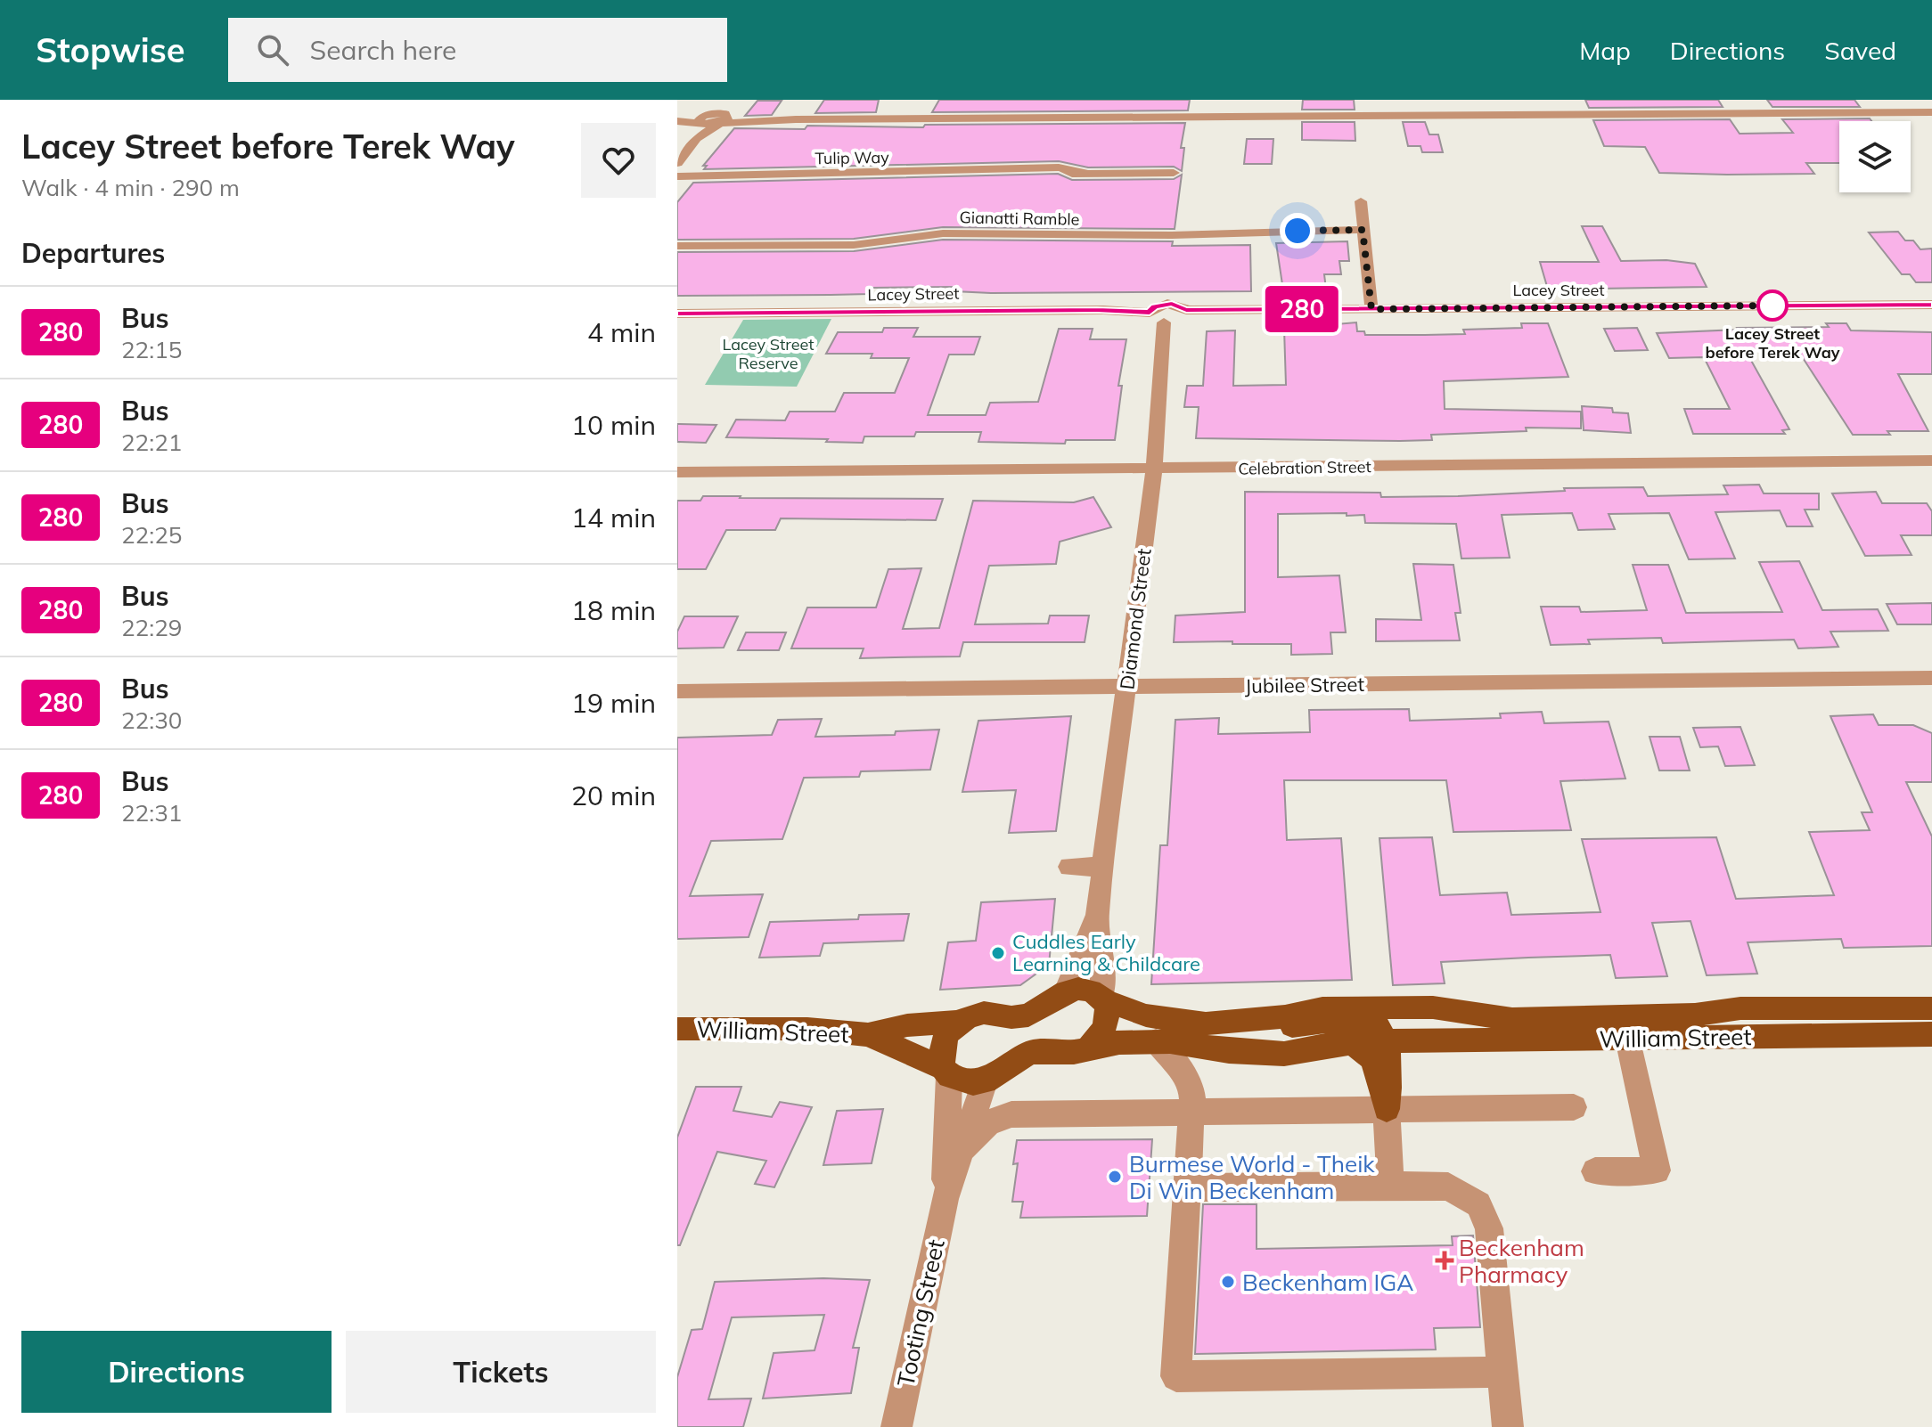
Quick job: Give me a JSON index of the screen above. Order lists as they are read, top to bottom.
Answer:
{
  "streets": {
    "main road": ["William Street"],
    "street": [
      "Tulip Way",
      "Gianatti Ramble",
      "Lacey Street",
      "Celebration Street",
      "Diamond Street",
      "Jubilee Street",
      "Tooting Street"
    ]
  },
  "crossings": [
    ["Lacey Street", "Diamond Street"],
    ["Celebration Street", "Diamond Street"],
    ["Diamond Street", "Jubilee Street"],
    ["Diamond Street", "William Street"],
    ["William Street", "Tooting Street"]
  ],
  "parks": ["Lacey Street Reserve"],
  "places": {
    "other": [
      "Lacey Street before Terek Way",
      "Cuddles Early Learning & Childcare",
      "Burmese World - Theik Di Win Beckenham",
      "Beckenham IGA"
    ],
    "health": ["Beckenham Pharmacy"]
  },
  "lines": ["bus line 280"],
  "page": {
    "header": "Stopwise",
    "search": "Search here",
    "nav": ["Map", "Directions", "Saved"],
    "heading": [
      ["Lacey Street before Terek Way", "Walk · 4 min · 290 m"],
      "Departures"
    ],
    "on_map": "280",
    "list": [
      {
        "mark": "280",
        "name": "Bus",
        "note": "22:15",
        "value": "4 min"
      },
      {
        "mark": "280",
        "name": "Bus",
        "note": "22:21",
        "value": "10 min"
      },
      {
        "mark": "280",
        "name": "Bus",
        "note": "22:25",
        "value": "14 min"
      },
      {
        "mark": "280",
        "name": "Bus",
        "note": "22:29",
        "value": "18 min"
      },
      {
        "mark": "280",
        "name": "Bus",
        "note": "22:30",
        "value": "19 min"
      },
      {
        "mark": "280",
        "name": "Bus",
        "note": "22:31",
        "value": "20 min"
      }
    ],
    "buttons": ["Directions", "Tickets"]
  }
}
